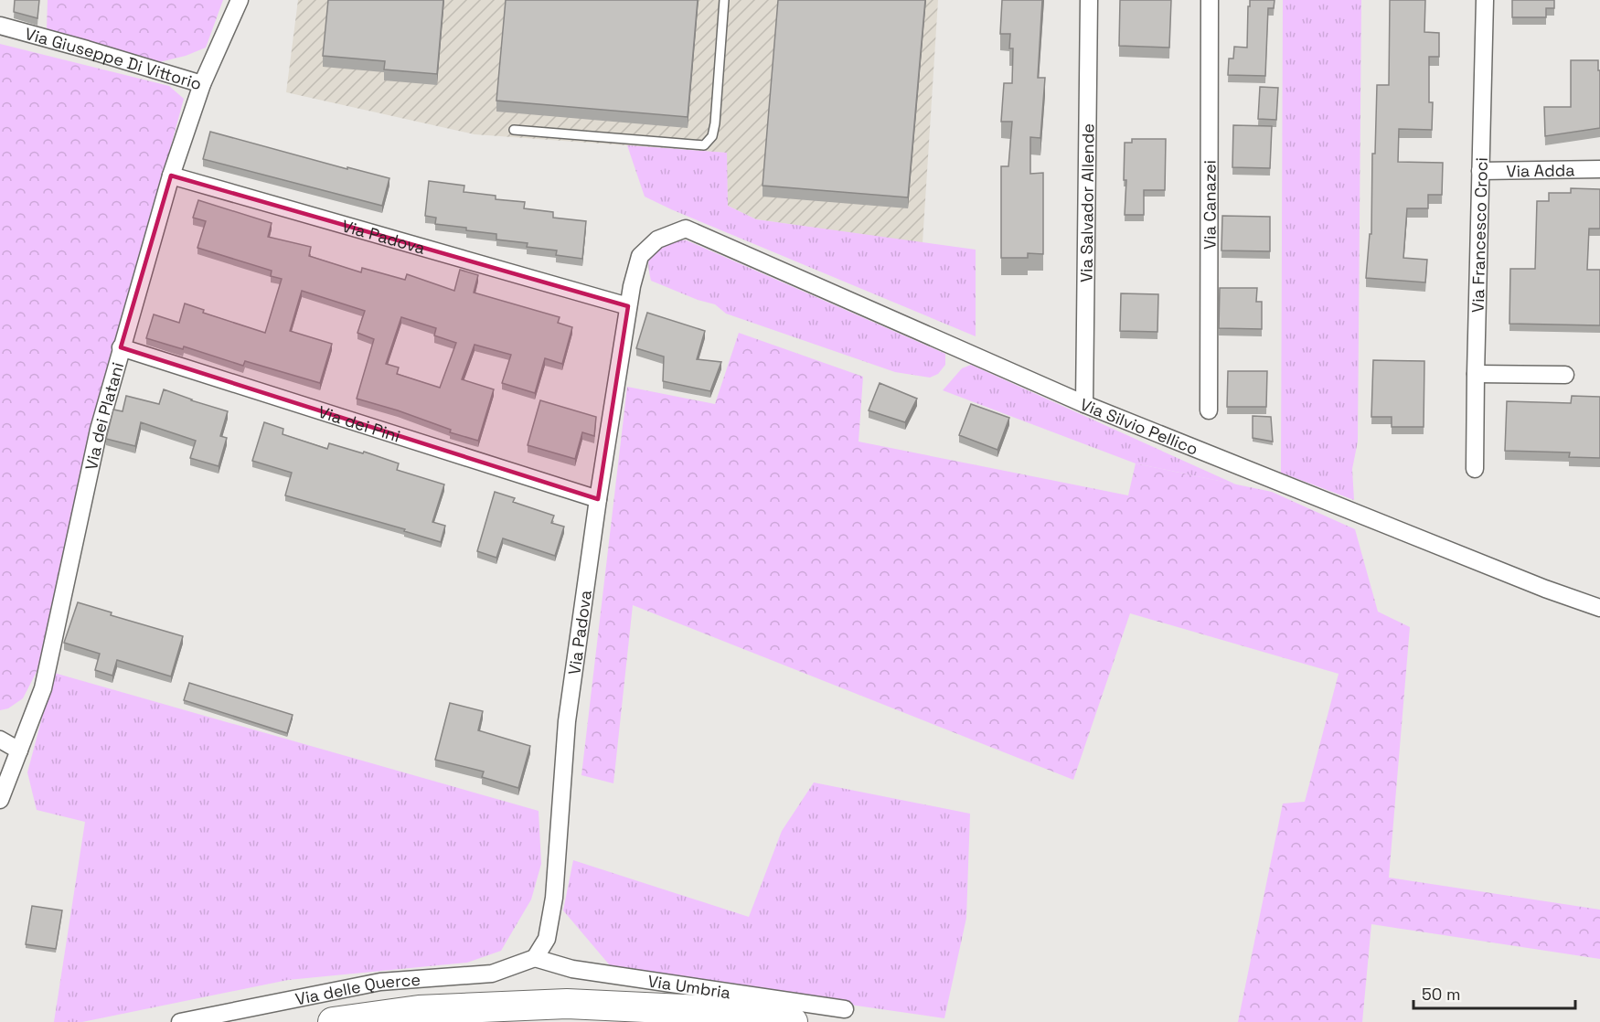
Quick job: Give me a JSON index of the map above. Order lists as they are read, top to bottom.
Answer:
{
  "streets": {
    "street": [
      "Via Giuseppe Di Vittorio",
      "Via Adda",
      "Via Salvador Allende",
      "Via Canazei",
      "Via Francesco Croci",
      "Via Padova",
      "Via dei Platani",
      "Via dei Pini",
      "Via Silvio Pellico",
      "Via Umbria",
      "Via delle Querce"
    ]
  },
  "crossings": [
    ["Via Giuseppe Di Vittorio", "Via dei Platani"],
    ["Via Adda", "Via Francesco Croci"],
    ["Via Salvador Allende", "Via Silvio Pellico"],
    ["Via Padova", "Via dei Platani"],
    ["Via Padova", "Via dei Pini"],
    ["Via Padova", "Via Silvio Pellico"],
    ["Via Padova", "Via Umbria"],
    ["Via Padova", "Via delle Querce"],
    ["Via dei Platani", "Via dei Pini"],
    ["Via Umbria", "Via delle Querce"]
  ],
  "scale_bar": "50 m"
}
